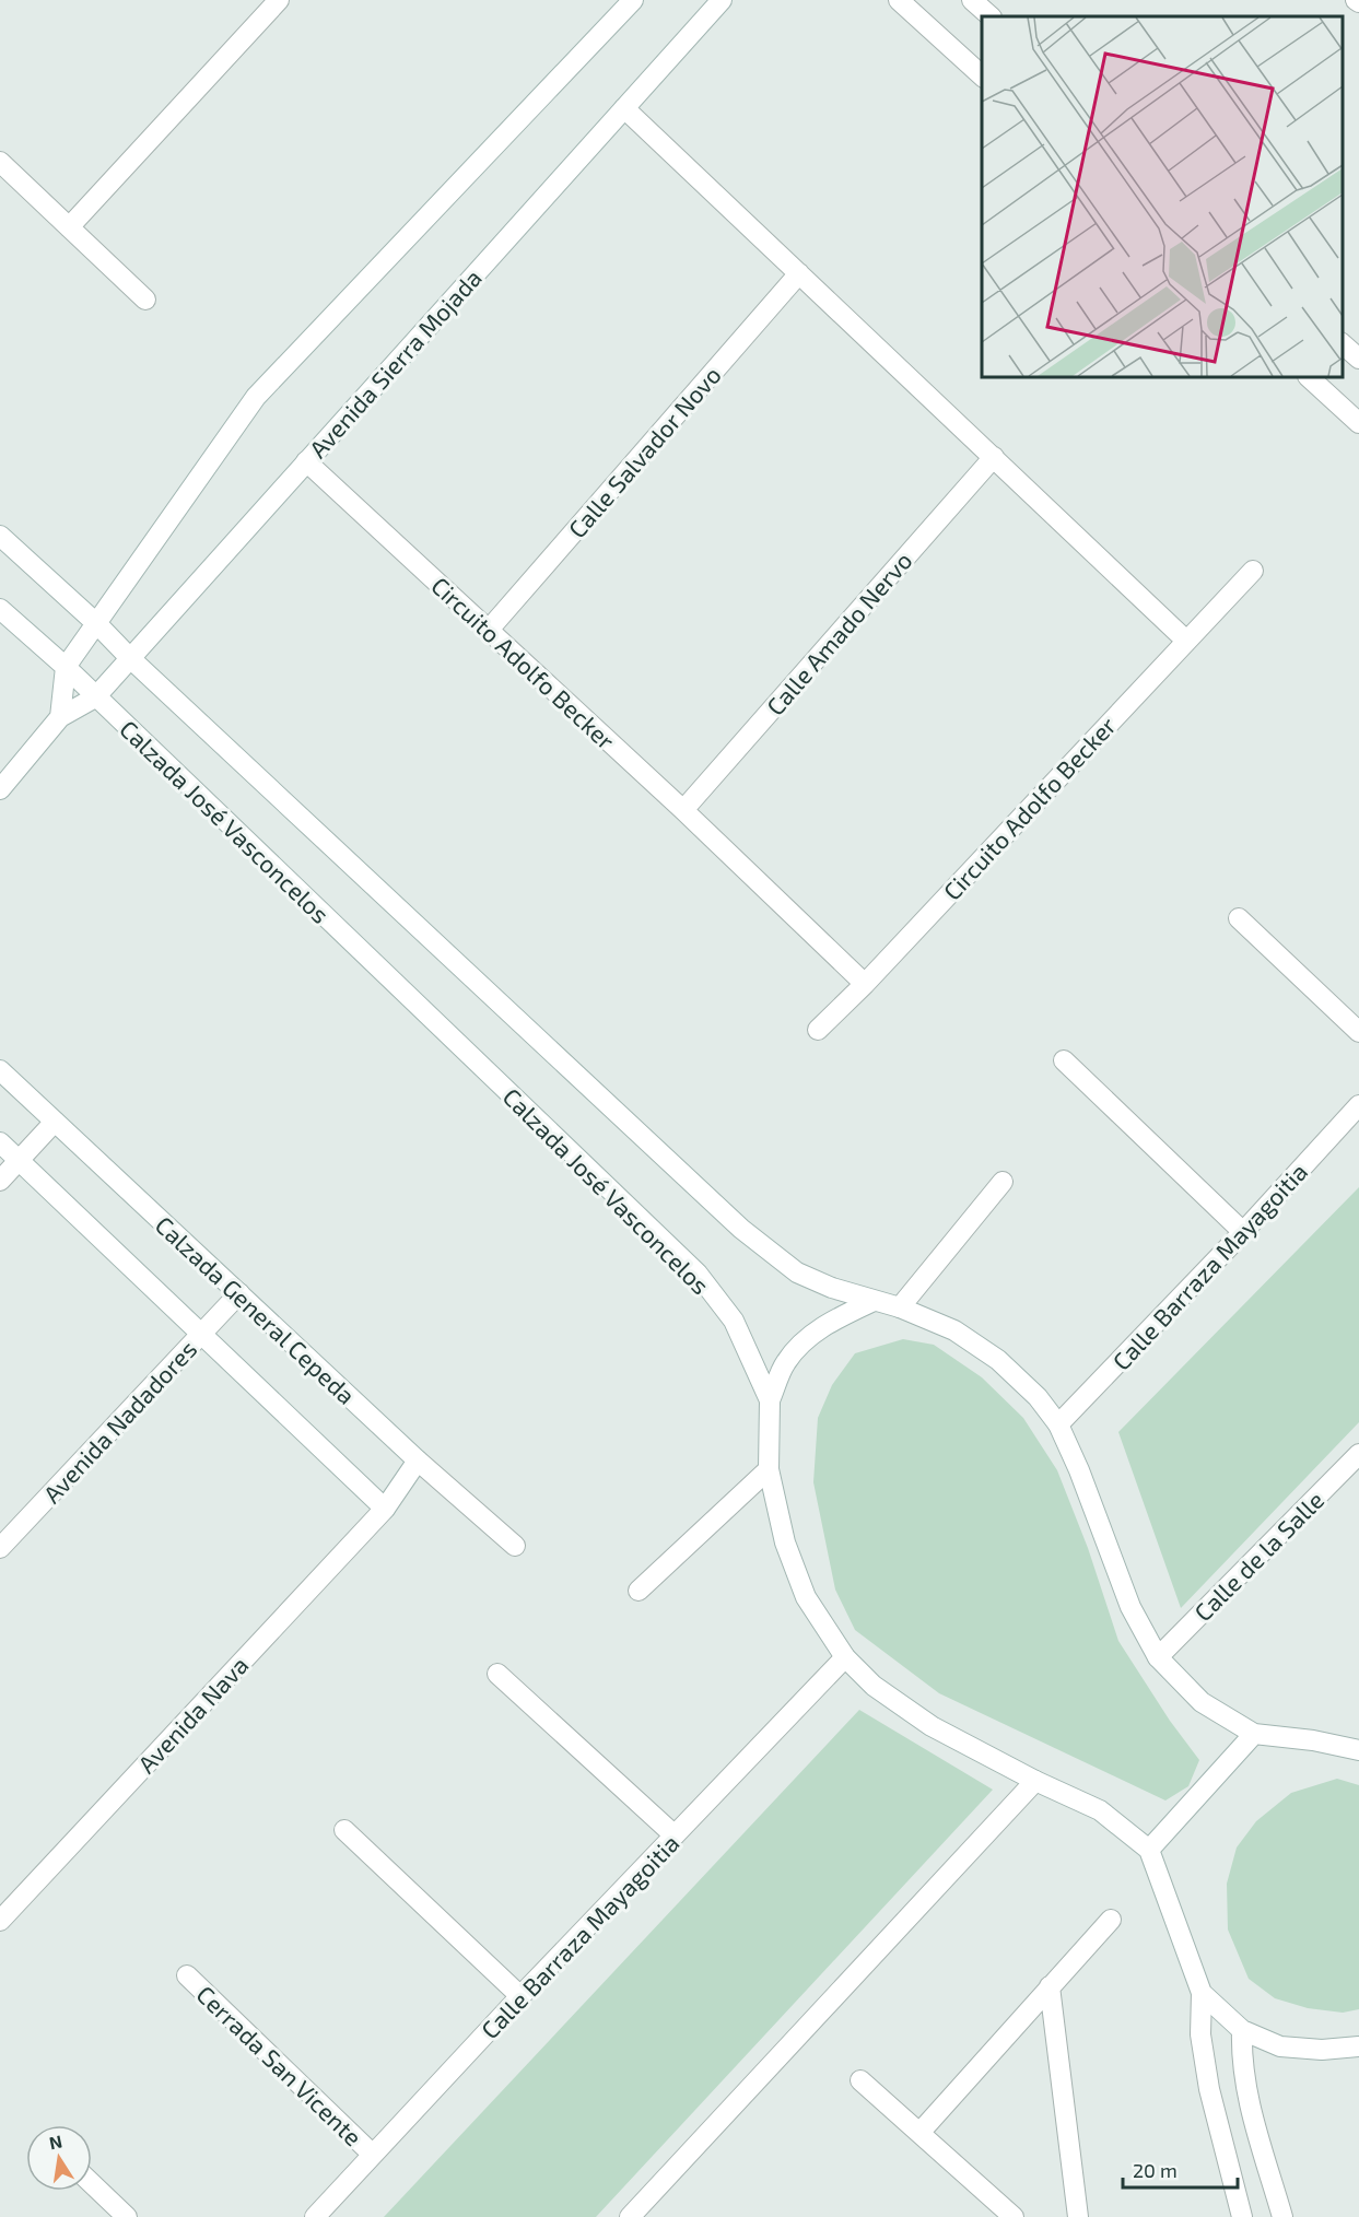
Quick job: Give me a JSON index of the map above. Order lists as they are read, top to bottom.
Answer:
{
  "streets": {
    "street": [
      "Avenida Sierra Mojada",
      "Calle Salvador Novo",
      "Calle Amado Nervo",
      "Circuito Adolfo Becker",
      "Calzada José Vasconcelos",
      "Calle Barraza Mayagoitia",
      "Calzada General Cepeda",
      "Avenida Nadadores",
      "Calle de la Salle",
      "Avenida Nava",
      "Cerrada San Vicente"
    ]
  },
  "crossings": [
    ["Avenida Sierra Mojada", "Circuito Adolfo Becker"],
    ["Avenida Sierra Mojada", "Calzada José Vasconcelos"],
    ["Calle Salvador Novo", "Circuito Adolfo Becker"],
    ["Calle Amado Nervo", "Circuito Adolfo Becker"],
    ["Calzada José Vasconcelos", "Calle Barraza Mayagoitia"],
    ["Calle Barraza Mayagoitia", "Cerrada San Vicente"],
    ["Calzada General Cepeda", "Avenida Nadadores"],
    ["Calzada General Cepeda", "Avenida Nava"]
  ],
  "scale_bar": "20 m",
  "north": "top"
}
